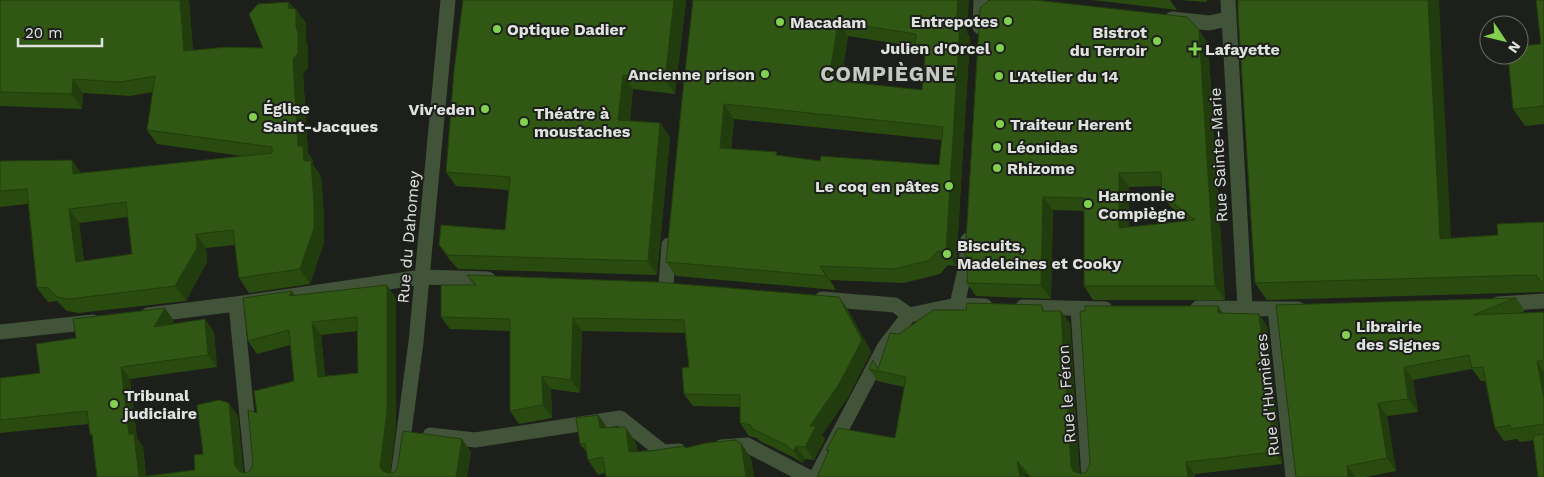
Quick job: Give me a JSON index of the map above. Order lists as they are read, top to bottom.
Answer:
{
  "streets": {
    "street": [
      "Rue Sainte-Marie",
      "Rue du Dahomey",
      "Rue le Féron",
      "Rue d'Humières"
    ]
  },
  "districts": ["COMPIÈGNE"],
  "places": {
    "other": [
      "Entrepotes",
      "Macadam",
      "Optique Dadier",
      "Bistrot du Terroir",
      "Julien d'Orcel",
      "Ancienne prison",
      "L'Atelier du 14",
      "Viv'eden",
      "Église Saint-Jacques",
      "Théatre à moustaches",
      "Traiteur Herent",
      "Léonidas",
      "Rhizome",
      "Le coq en pâtes",
      "Harmonie Compiègne",
      "Biscuits, Madeleines et Cooky",
      "Librairie des Signes",
      "Tribunal judiciaire"
    ],
    "health": ["Lafayette"]
  },
  "scale_bar": "20 m",
  "north": "bottom right"
}
